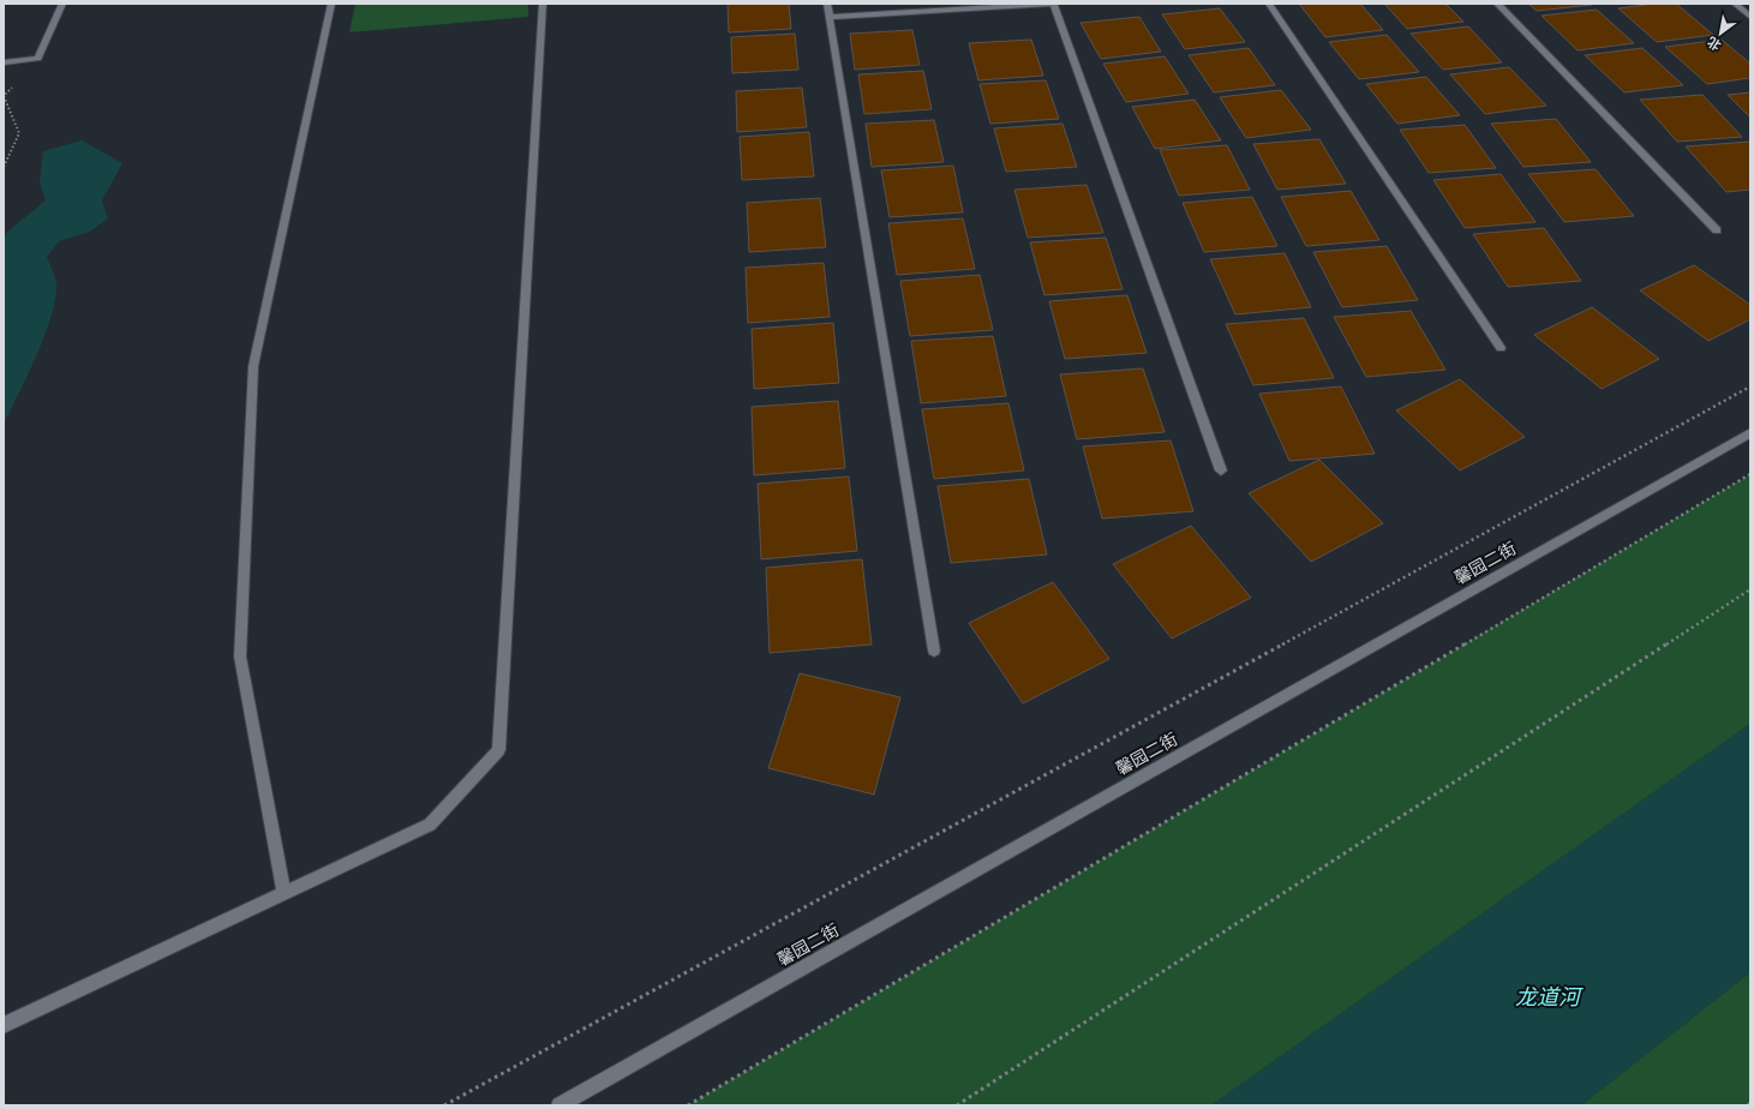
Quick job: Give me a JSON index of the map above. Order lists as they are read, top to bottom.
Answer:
{
  "streets": {
    "street": ["馨园二街"]
  },
  "water": ["龙道河"],
  "north": "bottom left"
}
